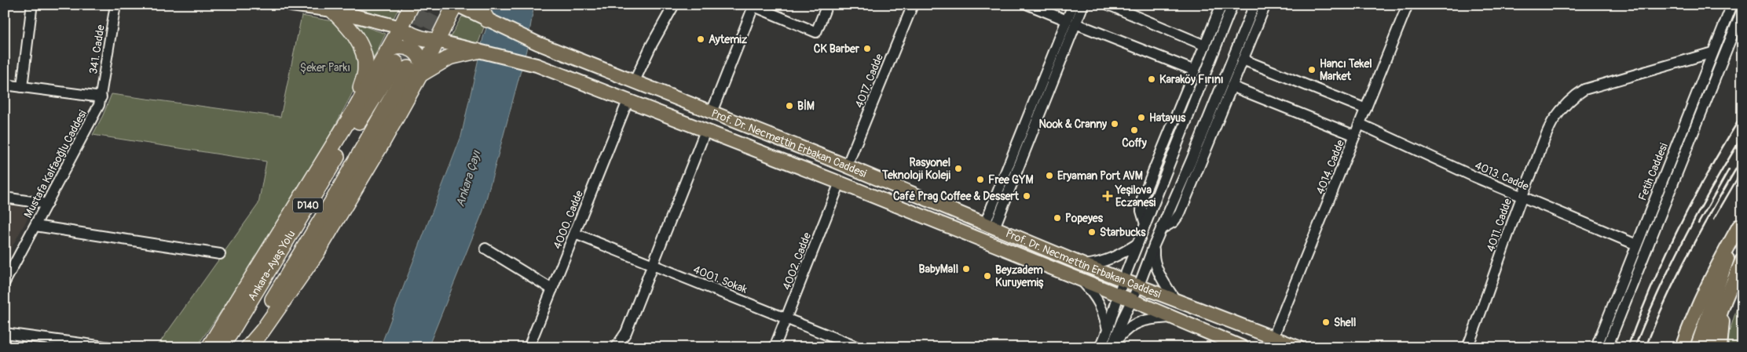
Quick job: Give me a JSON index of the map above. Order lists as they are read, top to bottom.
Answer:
{
  "streets": {
    "highway": ["D140", "Ankara-Ayaş Yolu"],
    "main road": ["Prof. Dr. Necmettin Erbakan Caddesi"],
    "street": [
      "341. Cadde",
      "4017. Cadde",
      "Mustafa Kalfaoğlu Caddesi",
      "4014. Cadde",
      "Fetih Caddesi",
      "4013. Cadde",
      "4000. Cadde",
      "4011. Cadde",
      "4002. Cadde",
      "4001. Sokak"
    ]
  },
  "crossings": [
    ["341. Cadde", "Mustafa Kalfaoğlu Caddesi"],
    ["4017. Cadde", "Prof. Dr. Necmettin Erbakan Caddesi"],
    ["Prof. Dr. Necmettin Erbakan Caddesi", "4014. Cadde"],
    ["Prof. Dr. Necmettin Erbakan Caddesi", "4000. Cadde"],
    ["Prof. Dr. Necmettin Erbakan Caddesi", "4002. Cadde"],
    ["4014. Cadde", "4013. Cadde"],
    ["Fetih Caddesi", "4013. Cadde"],
    ["Fetih Caddesi", "4011. Cadde"],
    ["4013. Cadde", "4011. Cadde"],
    ["4000. Cadde", "4001. Sokak"],
    ["4002. Cadde", "4001. Sokak"]
  ],
  "water": ["Ankara Çayı"],
  "parks": ["Şeker Parkı"],
  "places": {
    "other": [
      "Aytemiz",
      "CK Barber",
      "Hancı Tekel Market",
      "Karaköy Fırını",
      "BİM",
      "Hatayus",
      "Nook & Cranny",
      "Coffy",
      "Rasyonel Teknoloji Koleji",
      "Eryaman Port AVM",
      "Free GYM",
      "Café Prag Coffee & Dessert",
      "Popeyes",
      "Starbucks",
      "BabyMall",
      "Beyzadem Kuruyemiş",
      "Shell"
    ],
    "health": ["Yeşilova Eczanesi"]
  }
}
